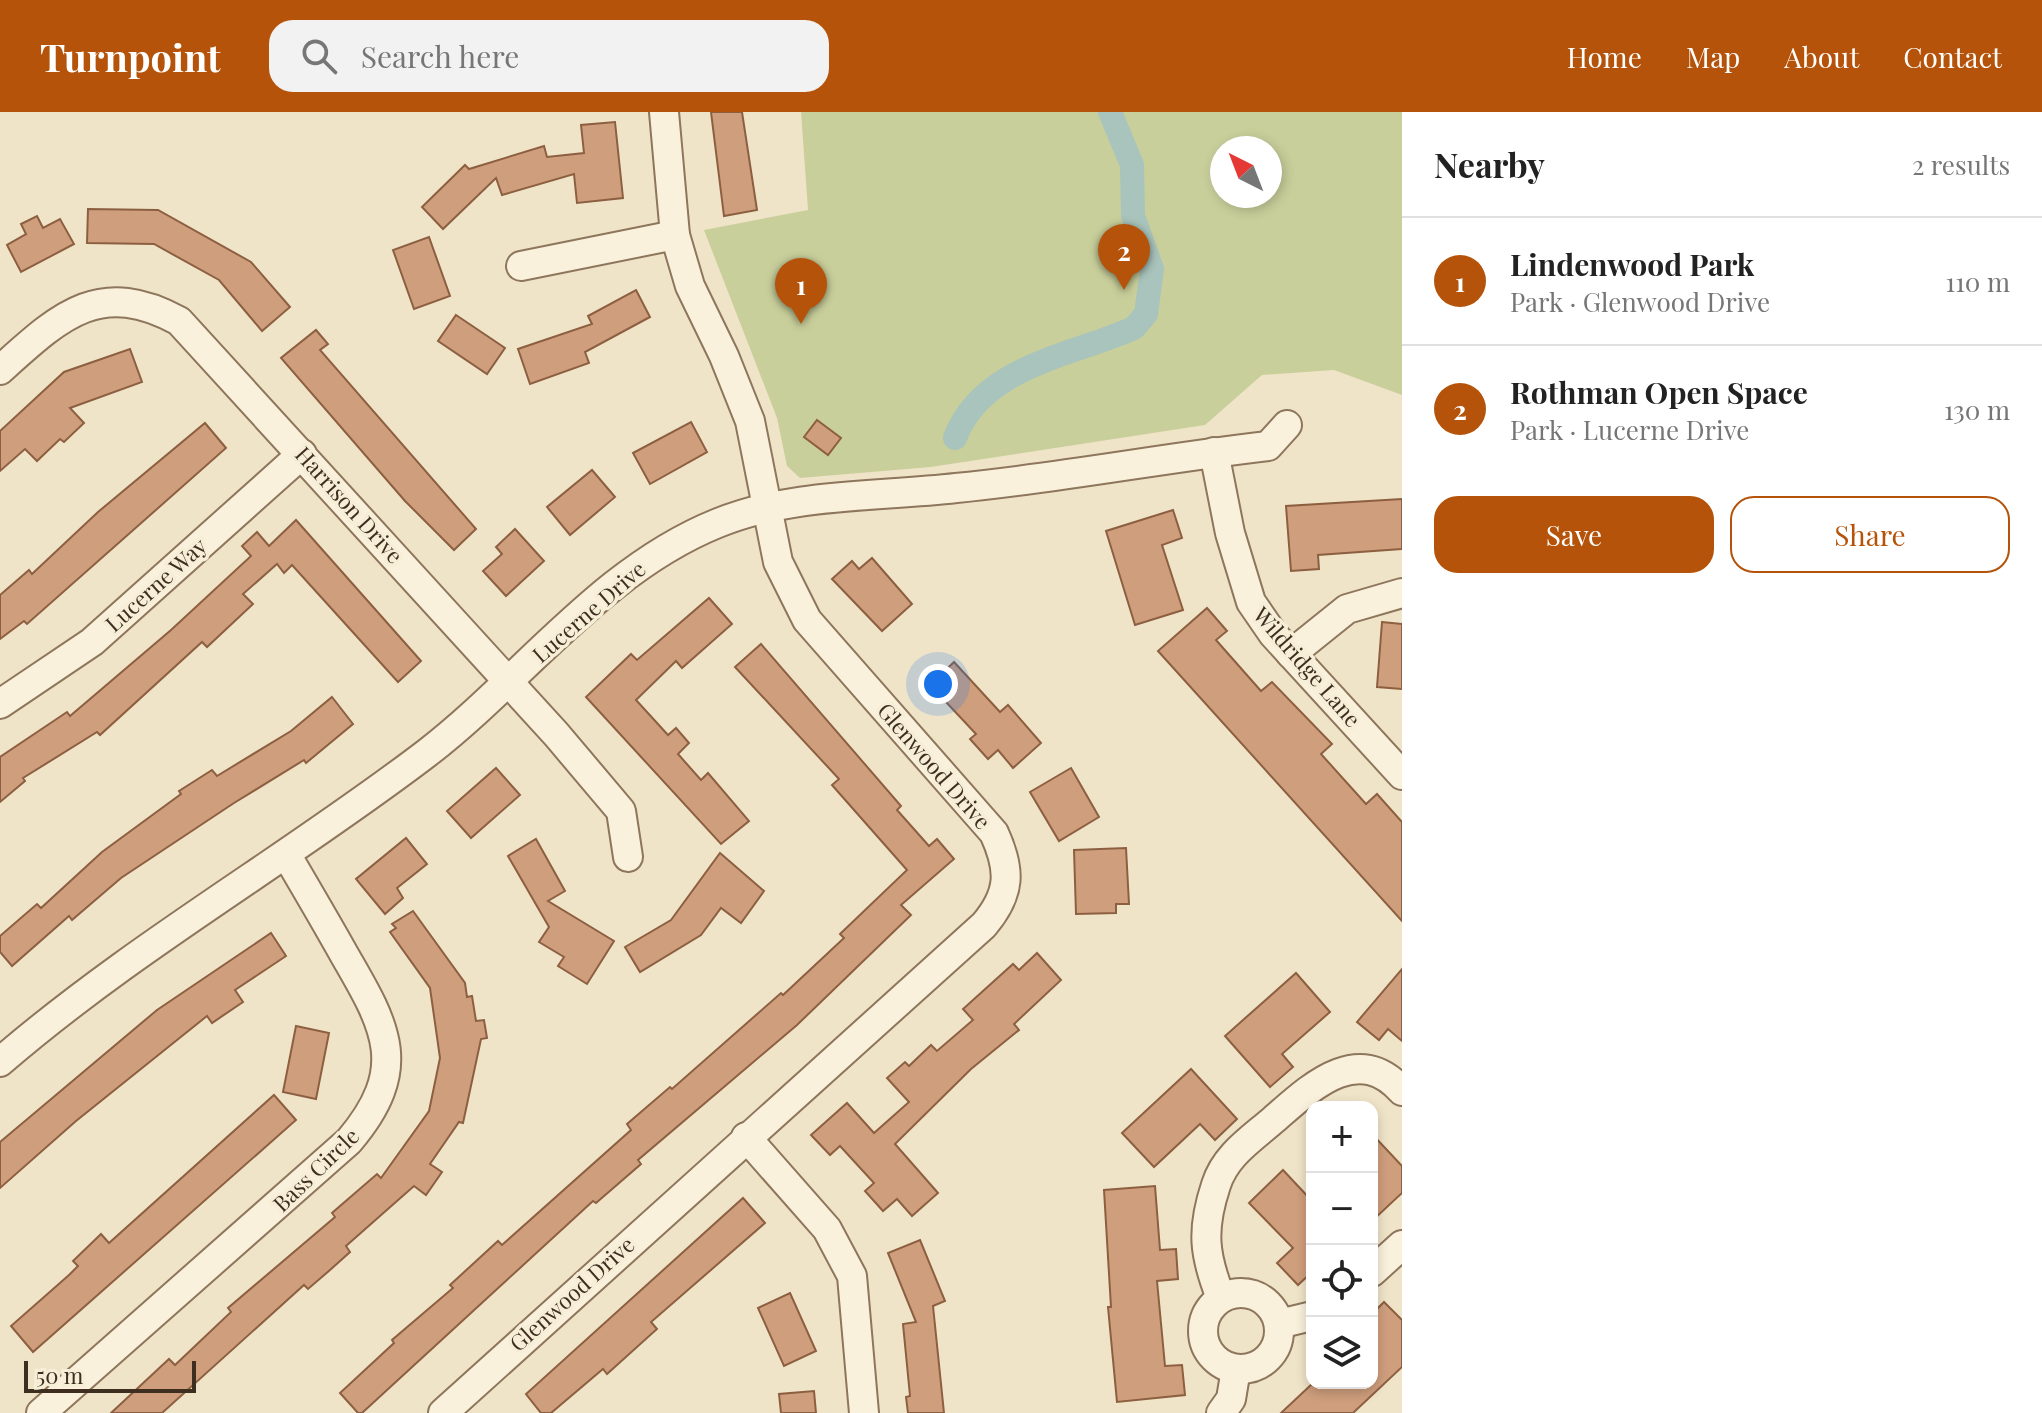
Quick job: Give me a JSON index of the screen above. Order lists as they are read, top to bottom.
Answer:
{
  "streets": {
    "street": [
      "Harrison Drive",
      "Lucerne Way",
      "Lucerne Drive",
      "Wildridge Lane",
      "Glenwood Drive",
      "Bass Circle"
    ]
  },
  "crossings": [
    ["Harrison Drive", "Lucerne Way"],
    ["Harrison Drive", "Lucerne Drive"],
    ["Lucerne Drive", "Wildridge Lane"],
    ["Lucerne Drive", "Glenwood Drive"],
    ["Lucerne Drive", "Bass Circle"]
  ],
  "scale_bar": "50 m",
  "north": "top left",
  "page": {
    "header": "Turnpoint",
    "search": "Search here",
    "nav": [
      "Home",
      "Map",
      "About",
      "Contact"
    ],
    "heading": ["Nearby", "2 results"],
    "list": [
      {
        "mark": "1",
        "name": "Lindenwood Park",
        "note": "Park · Glenwood Drive",
        "value": "110 m"
      },
      {
        "mark": "2",
        "name": "Rothman Open Space",
        "note": "Park · Lucerne Drive",
        "value": "130 m"
      }
    ],
    "pins": ["2", "1"],
    "buttons": ["Save", "Share"],
    "map_buttons": ["+", "−"],
    "scale": "50 m"
  }
}
